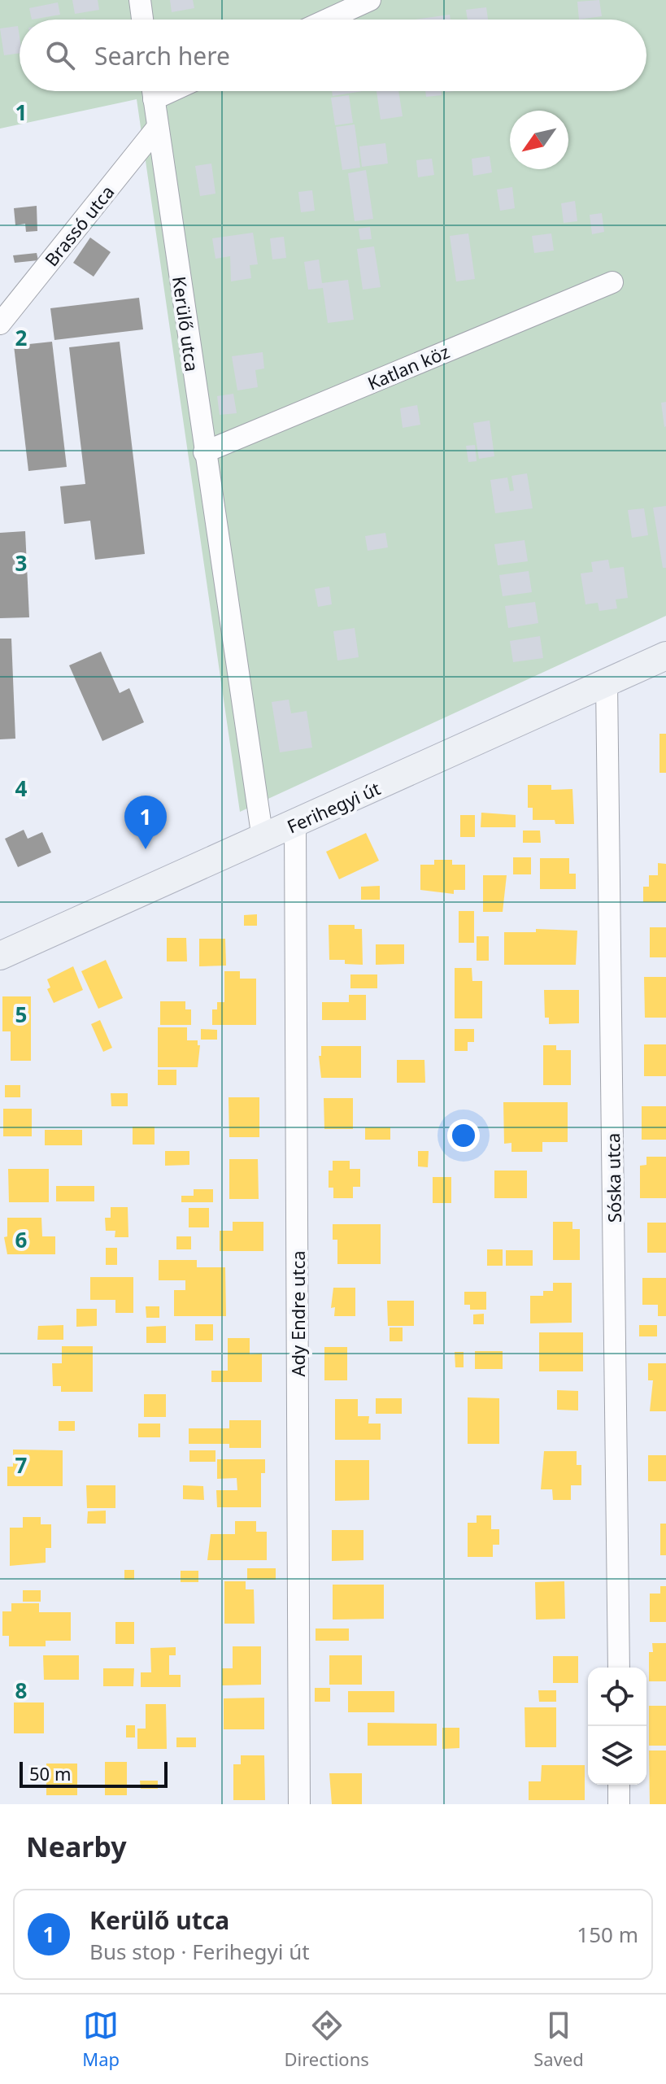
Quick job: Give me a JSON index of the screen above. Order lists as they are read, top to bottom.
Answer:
{
  "streets": {
    "main road": ["Ferihegyi út"],
    "street": [
      "Brassó utca",
      "Kerülő utca",
      "Katlan köz",
      "Sóska utca",
      "Ady Endre utca"
    ]
  },
  "crossings": [
    ["Brassó utca", "Kerülő utca"],
    ["Kerülő utca", "Katlan köz"],
    ["Kerülő utca", "Ferihegyi út"],
    ["Ferihegyi út", "Sóska utca"],
    ["Ferihegyi út", "Ady Endre utca"]
  ],
  "scale_bar": "50 m",
  "north": "bottom left",
  "page": {
    "search": "Search here",
    "pins": "1",
    "scale": "50 m",
    "heading": "Nearby",
    "list": [
      {
        "mark": "1",
        "name": "Kerülő utca",
        "note": "Bus stop · Ferihegyi út",
        "value": "150 m"
      }
    ],
    "nav": ["Map", "Directions", "Saved"]
  },
  "grid": {
    "rows": [
      "1",
      "2",
      "3",
      "4",
      "5",
      "6",
      "7",
      "8"
    ]
  }
}
